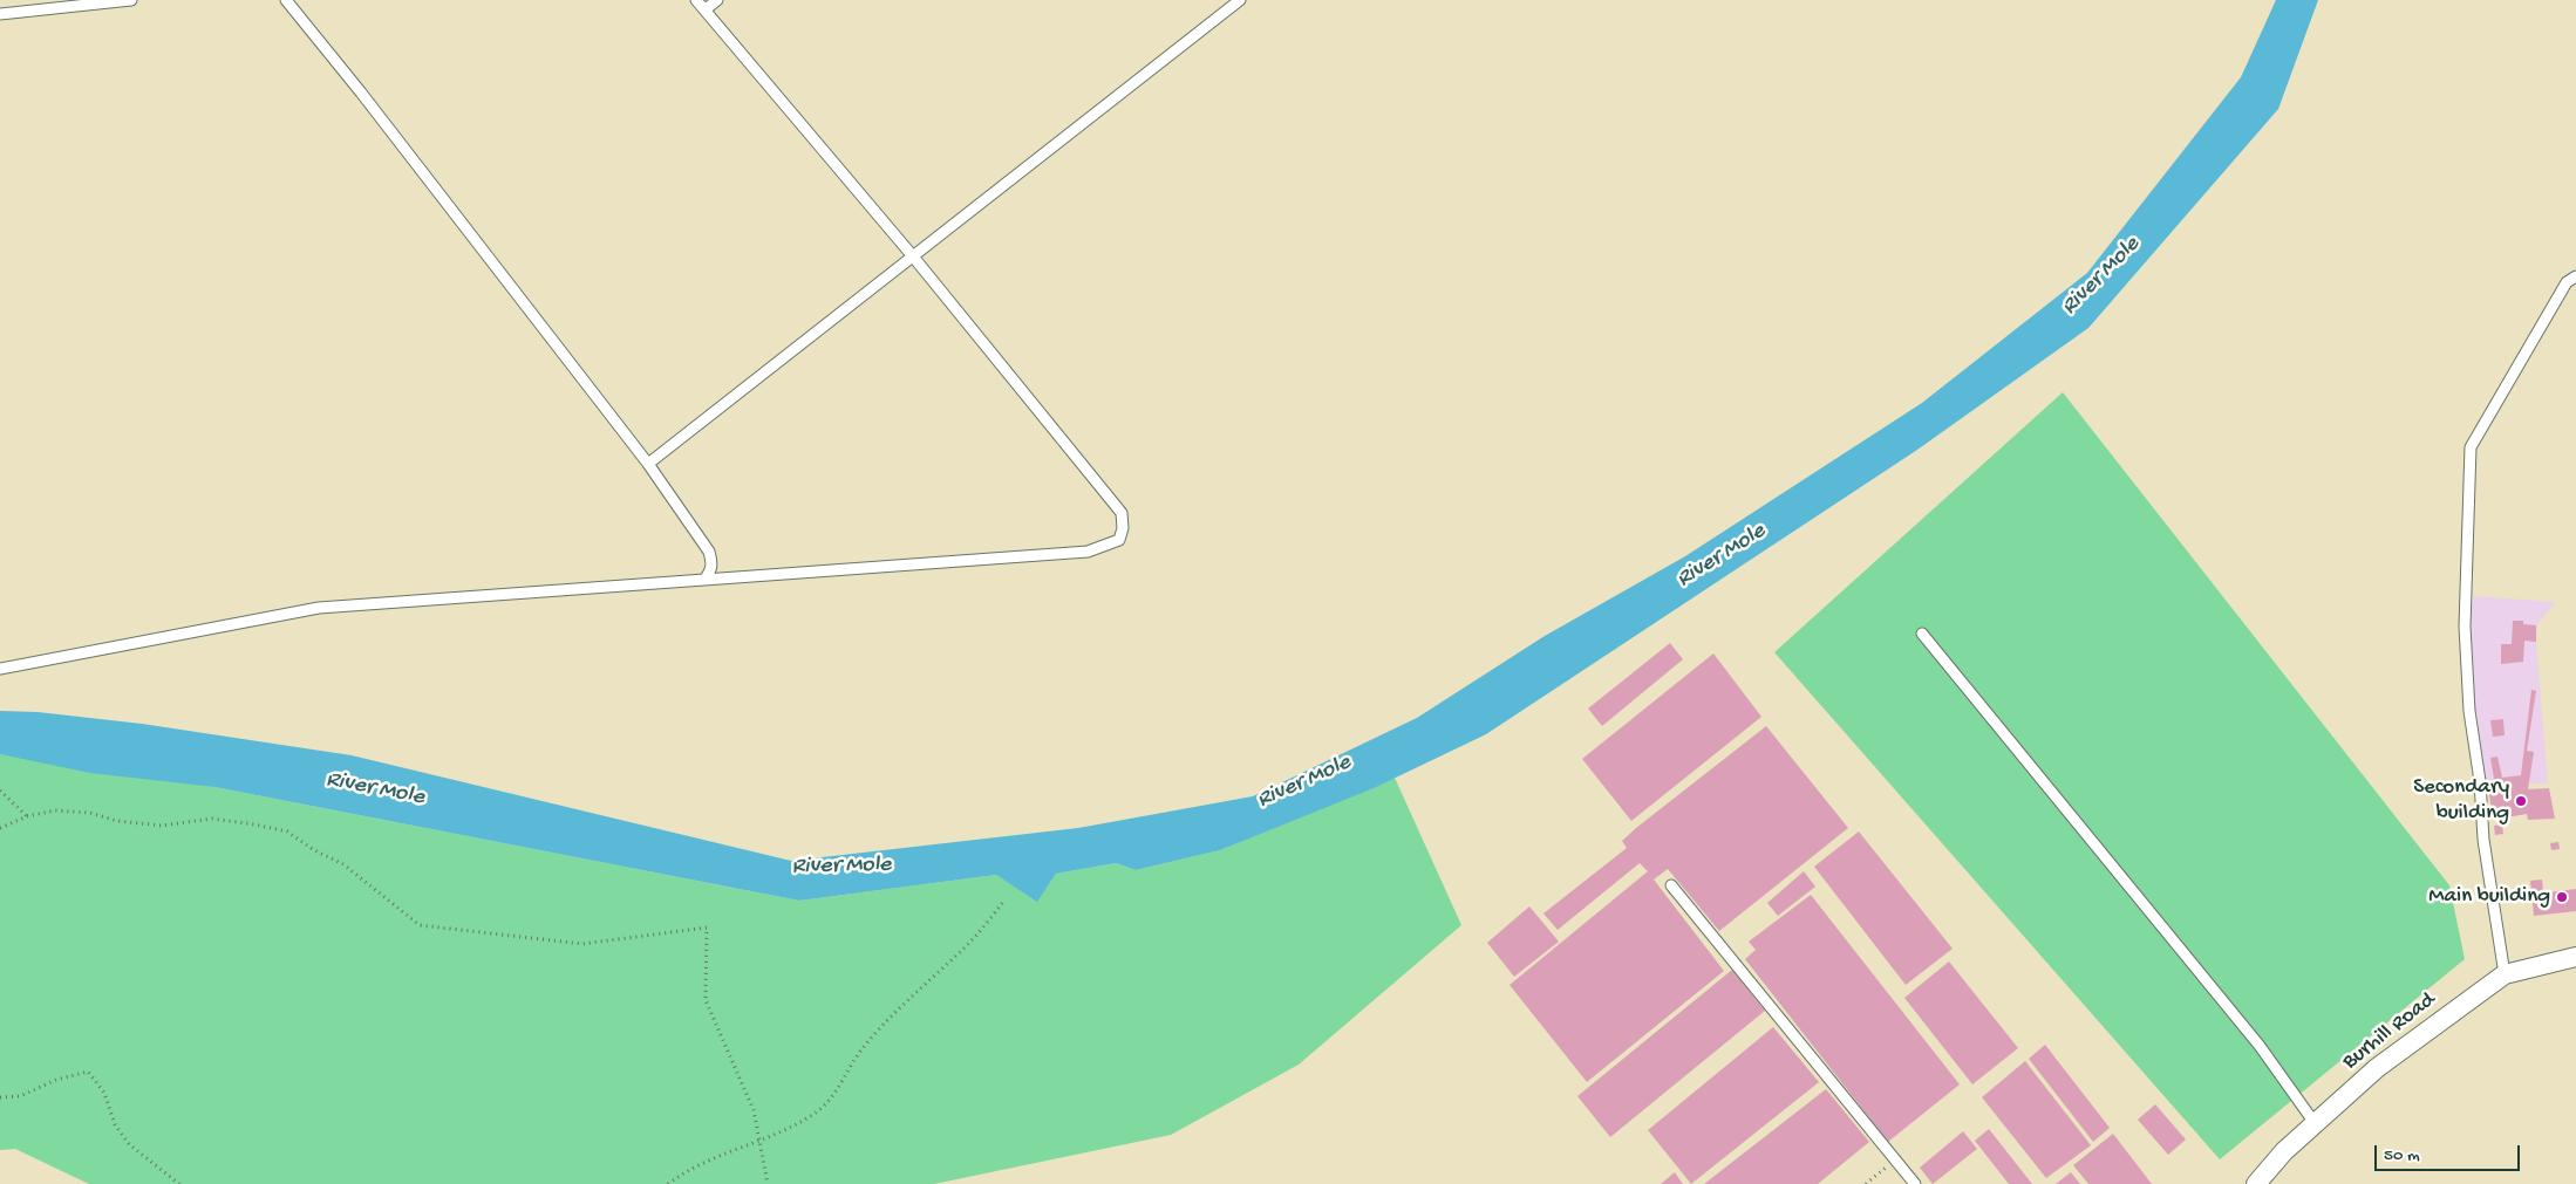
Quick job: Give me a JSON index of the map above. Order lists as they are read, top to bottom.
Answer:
{
  "streets": {
    "street": ["Burhill Road"]
  },
  "water": ["River Mole"],
  "places": ["Secondary building", "Main building"],
  "scale_bar": "50 m"
}
